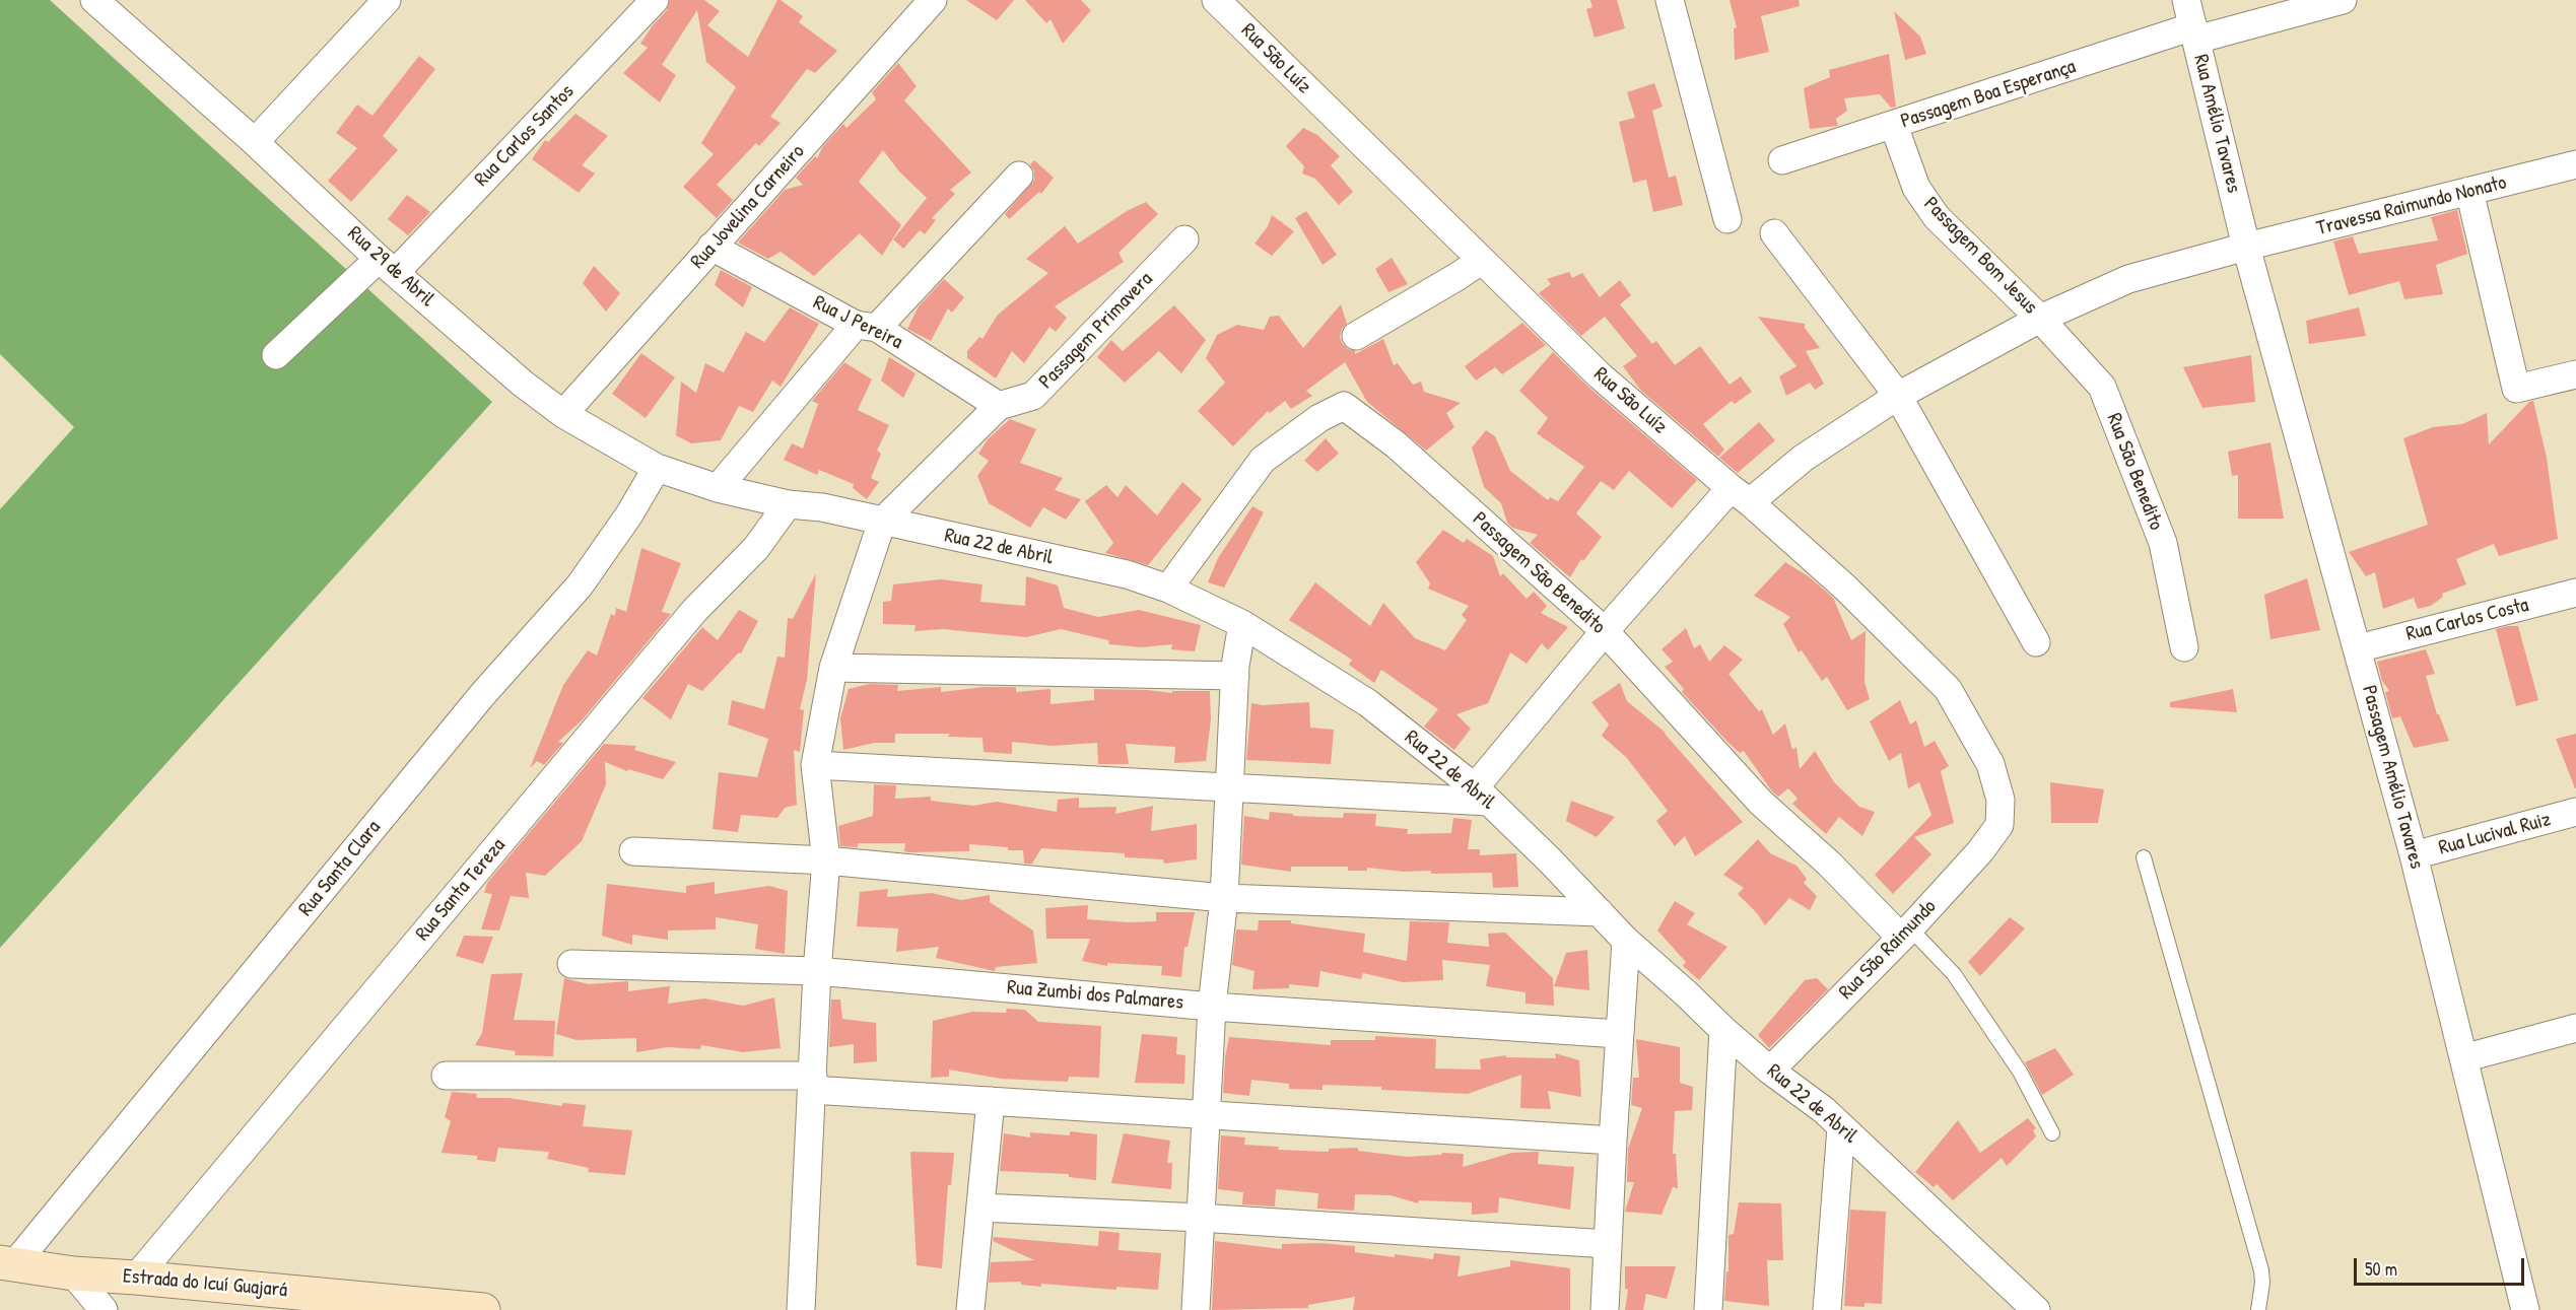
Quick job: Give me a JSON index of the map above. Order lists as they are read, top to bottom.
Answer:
{
  "streets": {
    "street": [
      "Rua São Luíz",
      "Passagem Boa Esperança",
      "Rua Amélio Tavares",
      "Rua Carlos Santos",
      "Travessa Raimundo Nonato",
      "Rua Jovelina Carneiro",
      "Passagem Bom Jesus",
      "Rua 29 de Abril",
      "Rua J Pereira",
      "Passagem Primavera",
      "Rua São Benedito",
      "Rua 22 de Abril",
      "Passagem São Benedito",
      "Rua Carlos Costa",
      "Passagem Amélio Tavares",
      "Rua Lucival Ruiz",
      "Rua Santa Clara",
      "Rua Santa Tereza",
      "Rua São Raimundo",
      "Rua Zumbi dos Palmares",
      "Estrada do Icuí Guajará"
    ]
  },
  "crossings": [
    ["Rua São Luíz", "Travessa Raimundo Nonato"],
    ["Rua São Luíz", "Rua São Raimundo"],
    ["Passagem Boa Esperança", "Rua Amélio Tavares"],
    ["Passagem Boa Esperança", "Passagem Bom Jesus"],
    ["Rua Amélio Tavares", "Travessa Raimundo Nonato"],
    ["Rua Amélio Tavares", "Passagem Amélio Tavares"],
    ["Rua Carlos Santos", "Rua 29 de Abril"],
    ["Travessa Raimundo Nonato", "Passagem Bom Jesus"],
    ["Travessa Raimundo Nonato", "Rua São Benedito"],
    ["Travessa Raimundo Nonato", "Rua 22 de Abril"],
    ["Travessa Raimundo Nonato", "Passagem São Benedito"],
    ["Travessa Raimundo Nonato", "Passagem Amélio Tavares"],
    ["Rua Jovelina Carneiro", "Rua 29 de Abril"],
    ["Rua Jovelina Carneiro", "Rua J Pereira"],
    ["Passagem Bom Jesus", "Rua São Benedito"],
    ["Rua 29 de Abril", "Rua 22 de Abril"],
    ["Rua 29 de Abril", "Rua Santa Clara"],
    ["Rua J Pereira", "Passagem Primavera"],
    ["Rua 22 de Abril", "Passagem São Benedito"],
    ["Rua 22 de Abril", "Rua Santa Tereza"],
    ["Rua 22 de Abril", "Rua São Raimundo"],
    ["Passagem São Benedito", "Rua São Raimundo"],
    ["Rua Carlos Costa", "Passagem Amélio Tavares"],
    ["Passagem Amélio Tavares", "Rua Lucival Ruiz"],
    ["Rua Santa Clara", "Estrada do Icuí Guajará"],
    ["Rua Santa Tereza", "Estrada do Icuí Guajará"]
  ],
  "scale_bar": "50 m"
}
